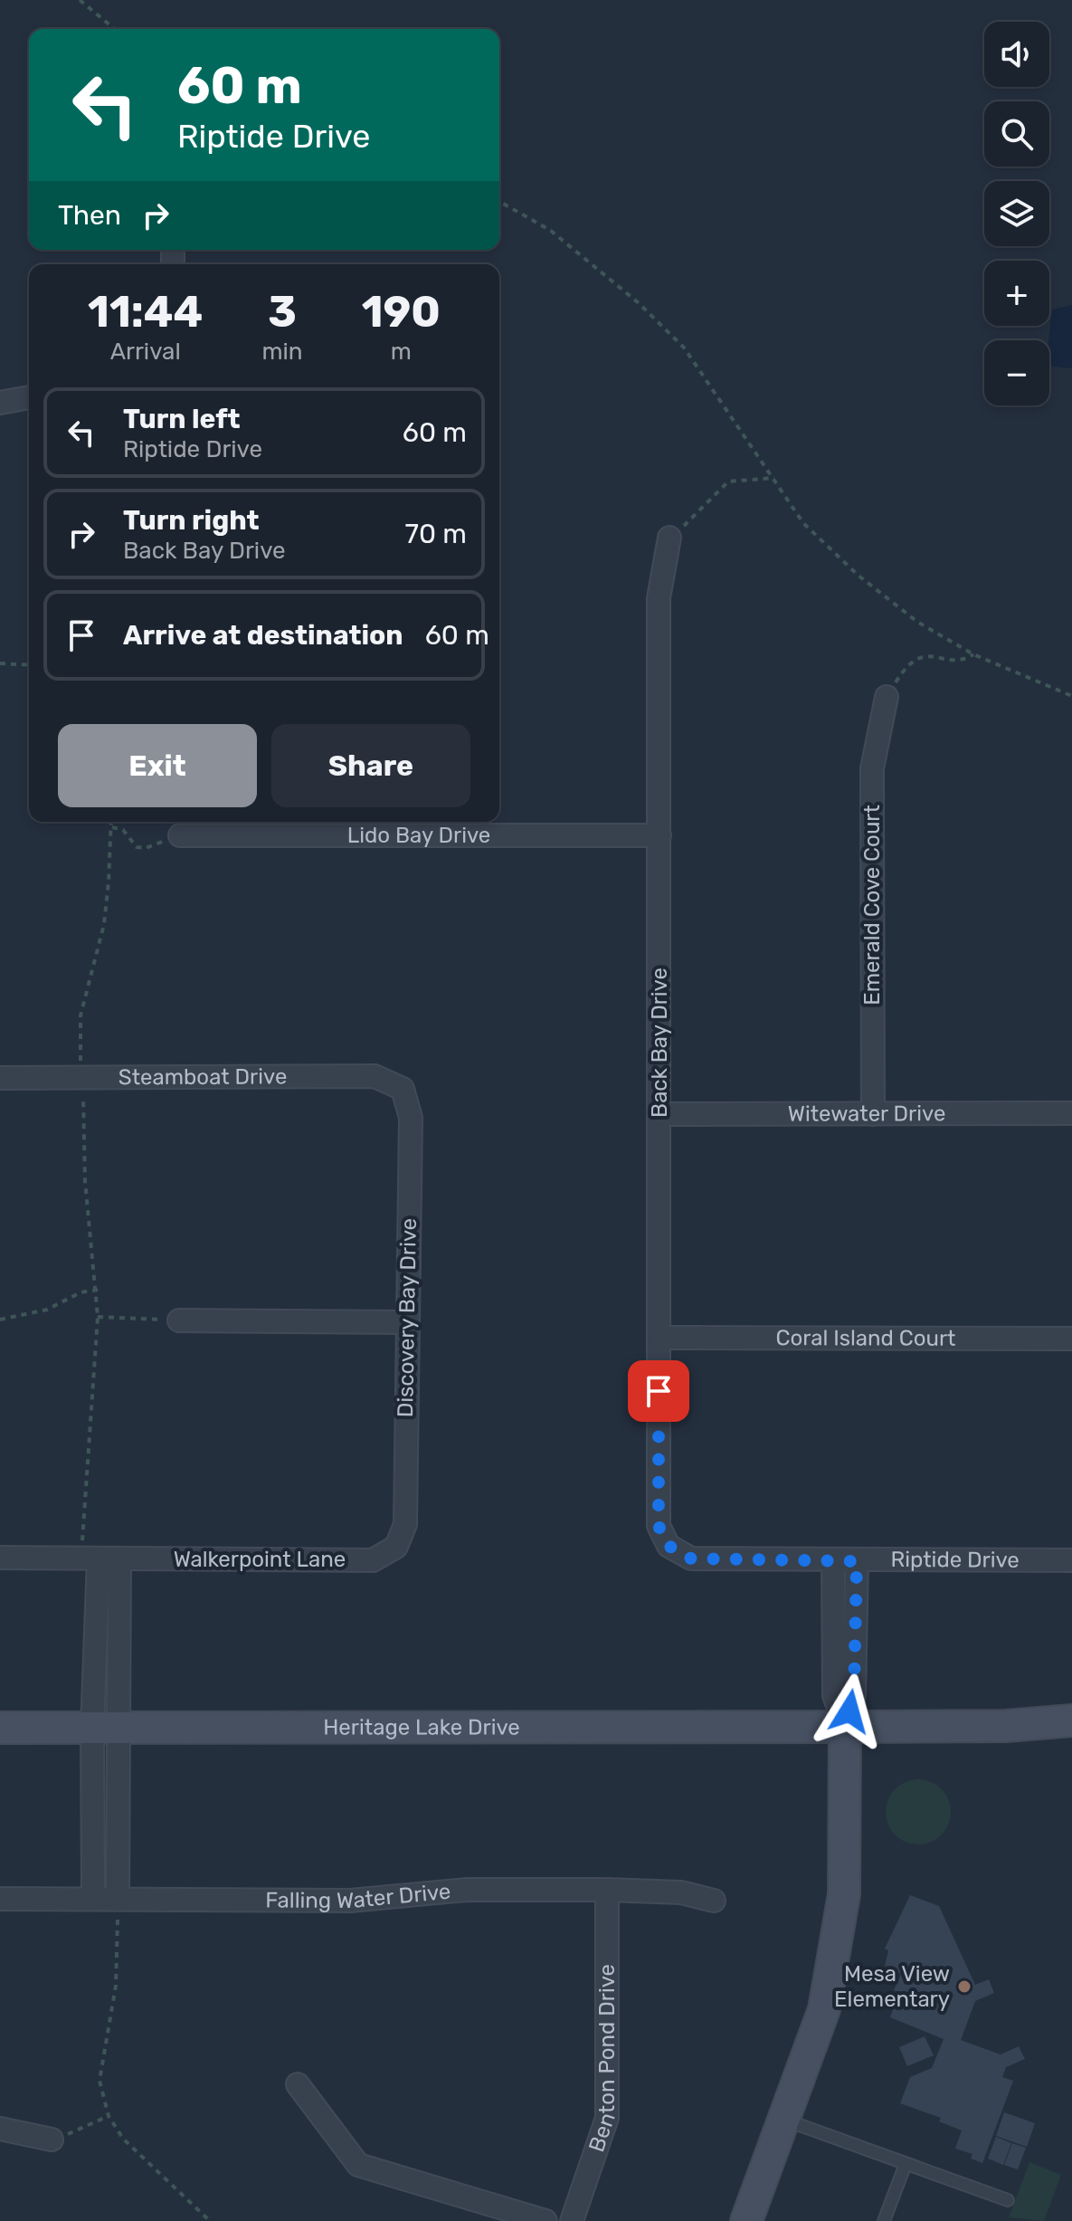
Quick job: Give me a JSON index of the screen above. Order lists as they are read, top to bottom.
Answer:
{
  "streets": {
    "street": [
      "Lido Bay Drive",
      "Emerald Cove Court",
      "Back Bay Drive",
      "Steamboat Drive",
      "Witewater Drive",
      "Discovery Bay Drive",
      "Coral Island Court",
      "Walkerpoint Lane",
      "Riptide Drive",
      "Heritage Lake Drive",
      "Falling Water Drive",
      "Benton Pond Drive"
    ]
  },
  "crossings": [
    ["Lido Bay Drive", "Back Bay Drive"],
    ["Emerald Cove Court", "Witewater Drive"],
    ["Back Bay Drive", "Witewater Drive"],
    ["Back Bay Drive", "Coral Island Court"],
    ["Back Bay Drive", "Riptide Drive"],
    ["Steamboat Drive", "Discovery Bay Drive"],
    ["Discovery Bay Drive", "Walkerpoint Lane"],
    ["Falling Water Drive", "Benton Pond Drive"]
  ],
  "places": ["Mesa View Elementary"],
  "page": {
    "map_buttons": ["+", "−"],
    "turn": ["60 m", "Riptide Drive"],
    "then": "Then",
    "eta": [
      "11:44",
      "Arrival",
      "3",
      "min",
      "190",
      "m"
    ],
    "list": [
      {
        "name": "Turn left",
        "note": "Riptide Drive",
        "value": "60 m"
      },
      {
        "name": "Turn right",
        "note": "Back Bay Drive",
        "value": "70 m"
      },
      {
        "name": "Arrive at destination",
        "value": "60 m"
      }
    ],
    "buttons": ["Exit", "Share"]
  }
}
